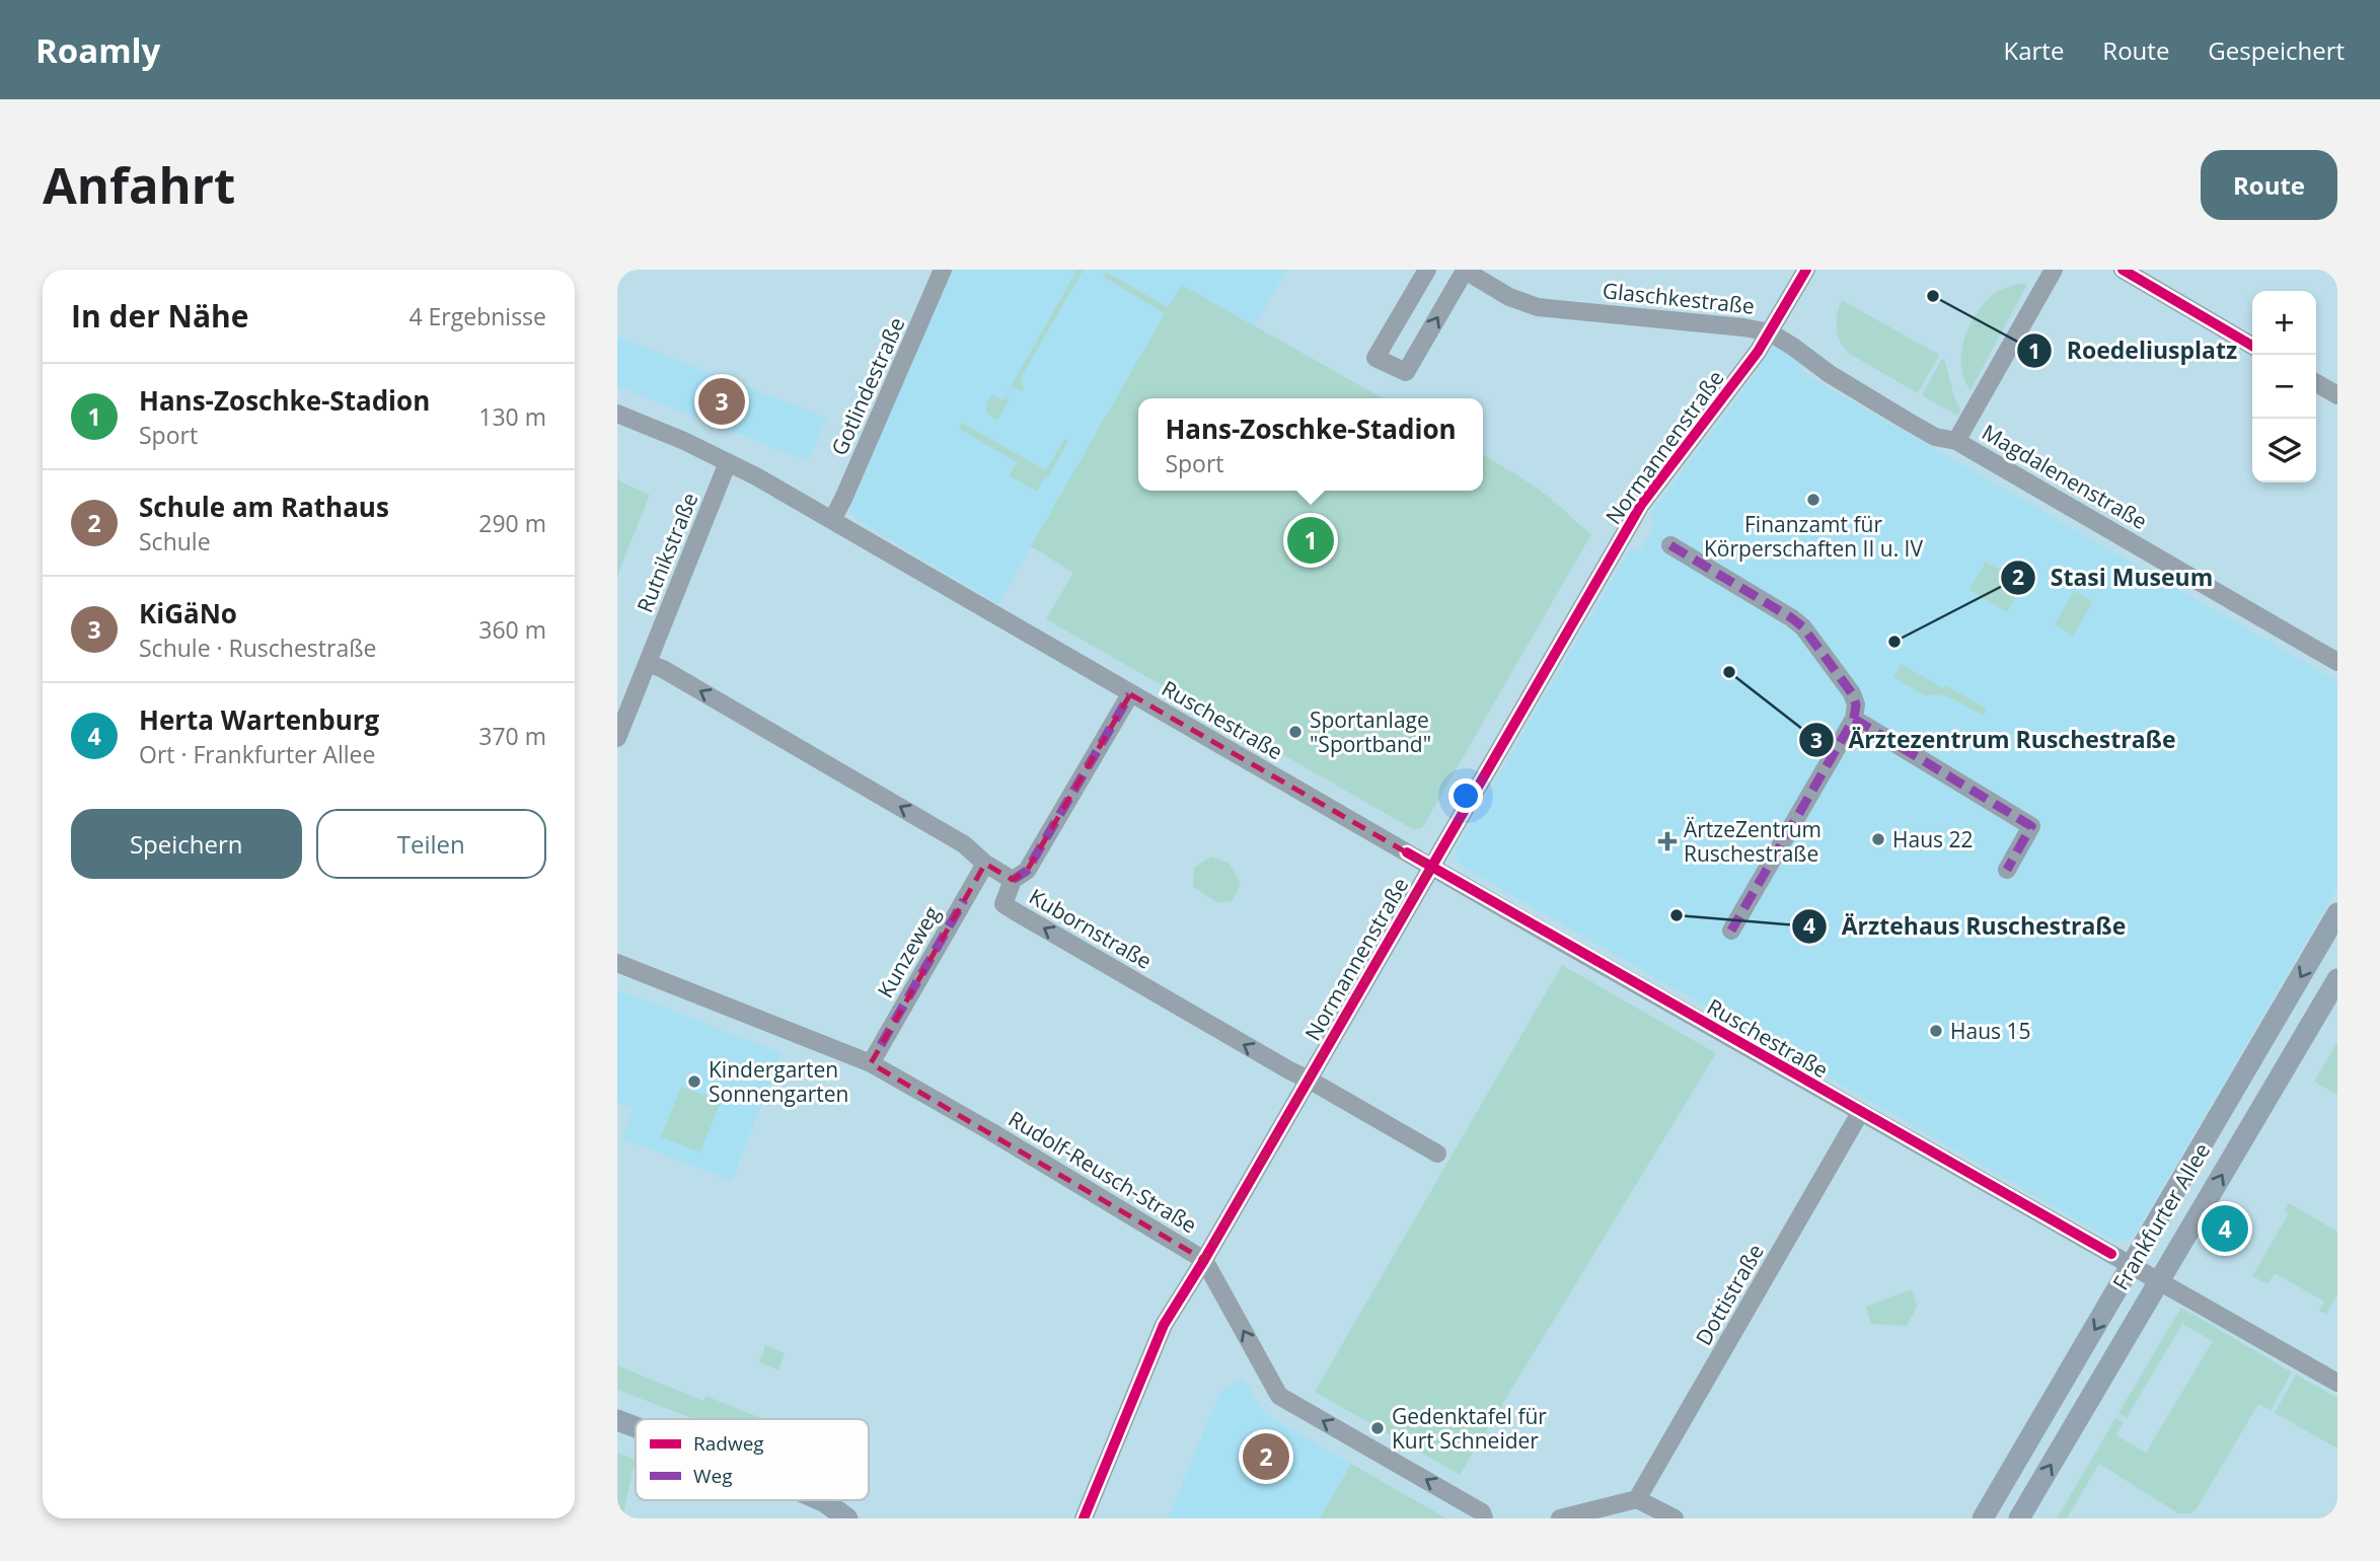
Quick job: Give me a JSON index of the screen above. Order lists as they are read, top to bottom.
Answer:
{
  "streets": {
    "main road": ["Frankfurter Allee"],
    "street": [
      "Glaschkestraße",
      "Gotlindestraße",
      "Normannenstraße",
      "Magdalenenstraße",
      "Rutnikstraße",
      "Ruschestraße",
      "Kubornstraße",
      "Kunzeweg",
      "Rudolf-Reusch-Straße",
      "Dottistraße"
    ]
  },
  "crossings": [
    ["Glaschkestraße", "Normannenstraße"],
    ["Glaschkestraße", "Magdalenenstraße"],
    ["Gotlindestraße", "Ruschestraße"],
    ["Normannenstraße", "Magdalenenstraße"],
    ["Normannenstraße", "Ruschestraße"],
    ["Normannenstraße", "Kubornstraße"],
    ["Normannenstraße", "Rudolf-Reusch-Straße"],
    ["Rutnikstraße", "Ruschestraße"],
    ["Rutnikstraße", "Kubornstraße"],
    ["Ruschestraße", "Frankfurter Allee"],
    ["Ruschestraße", "Dottistraße"],
    ["Kubornstraße", "Kunzeweg"],
    ["Kunzeweg", "Rudolf-Reusch-Straße"]
  ],
  "one_way": ["Kubornstraße", "Rudolf-Reusch-Straße"],
  "places": {
    "other": [
      "Roedeliusplatz",
      "Finanzamt für Körperschaften II u. IV",
      "Stasi Museum",
      "Ärztezentrum Ruschestraße",
      "Sportanlage \"Sportband\"",
      "Haus 22",
      "Ärztehaus Ruschestraße",
      "Haus 15",
      "Kindergarten Sonnengarten",
      "Gedenktafel für Kurt Schneider"
    ],
    "health": ["ÄrtzeZentrum Ruschestraße"]
  },
  "legend": ["Radweg", "Weg"],
  "page": {
    "header": "Roamly",
    "nav": ["Karte", "Route", "Gespeichert"],
    "buttons": [
      "Route",
      ["Speichern", "Teilen"]
    ],
    "title": "Anfahrt",
    "heading": ["In der Nähe", "4 Ergebnisse"],
    "map_buttons": ["+", "−"],
    "list": [
      {
        "mark": "1",
        "name": "Hans-Zoschke-Stadion",
        "note": "Sport",
        "value": "130 m"
      },
      {
        "mark": "2",
        "name": "Schule am Rathaus",
        "note": "Schule",
        "value": "290 m"
      },
      {
        "mark": "3",
        "name": "KiGäNo",
        "note": "Schule · Ruschestraße",
        "value": "360 m"
      },
      {
        "mark": "4",
        "name": "Herta Wartenburg",
        "note": "Ort · Frankfurter Allee",
        "value": "370 m"
      }
    ],
    "pins": [
      "3",
      "1",
      "4",
      "2"
    ],
    "popup": ["Hans-Zoschke-Stadion", "Sport"]
  }
}
